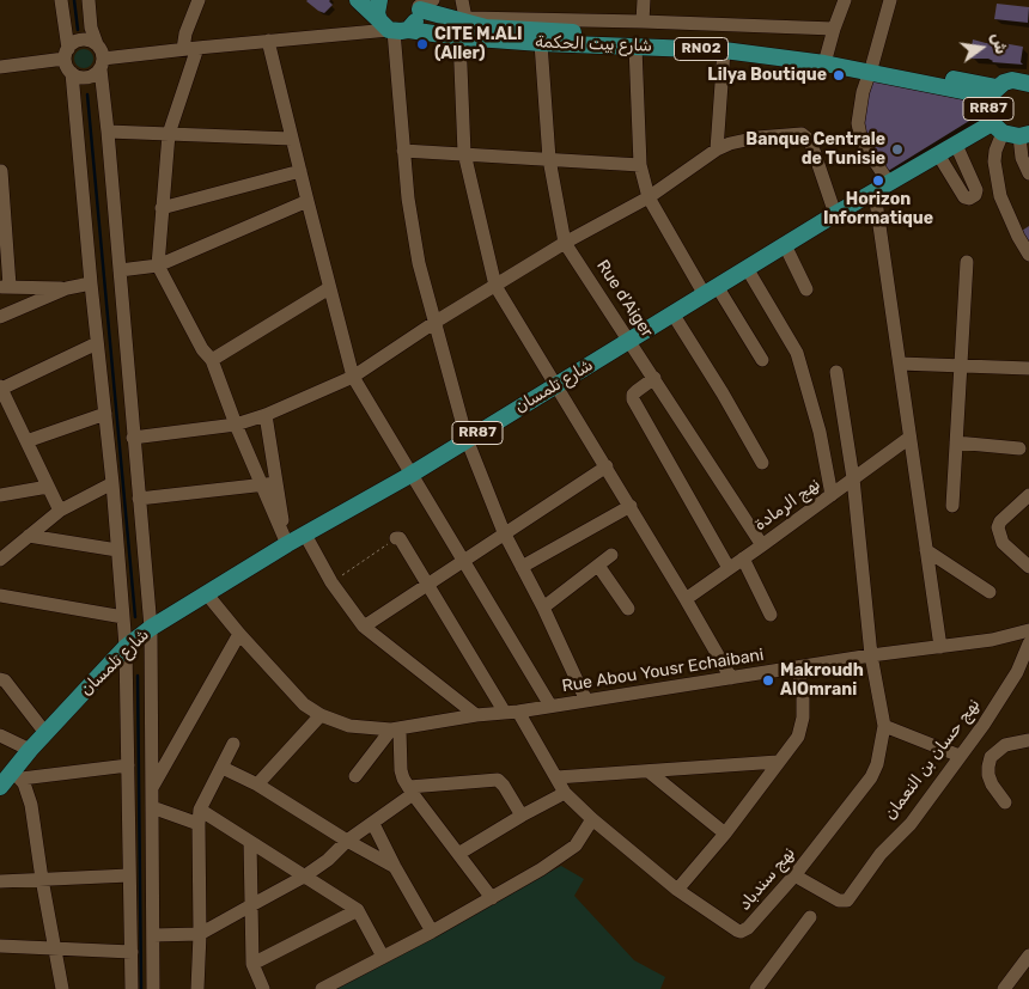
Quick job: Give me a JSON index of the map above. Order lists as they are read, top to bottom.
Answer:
{
  "streets": {
    "main road": [
      "شارع بيت الحكمة",
      "RN02",
      "RR87",
      "شارع تلمسان"
    ],
    "street": [
      "Rue d'Aiger",
      "نهج الرمادة",
      "Rue Abou Yousr Echaibani",
      "نهج حسان بن النعمان",
      "نهج سندباد"
    ]
  },
  "crossings": [
    ["شارع بيت الحكمة", "RR87"],
    ["شارع بيت الحكمة", "Rue d'Aiger"],
    ["RR87", "شارع تلمسان"],
    ["Rue d'Aiger", "شارع تلمسان"],
    ["Rue d'Aiger", "نهج الرمادة"],
    ["شارع تلمسان", "Rue Abou Yousr Echaibani"],
    ["نهج الرمادة", "نهج سندباد"],
    ["Rue Abou Yousr Echaibani", "نهج سندباد"],
    ["نهج حسان بن النعمان", "نهج سندباد"]
  ],
  "places": [
    "CITE M.ALI (Aller)",
    "Lilya Boutique",
    "Banque Centrale de Tunisie",
    "Horizon Informatique",
    "Makroudh AlOmrani"
  ],
  "north": "right"
}
